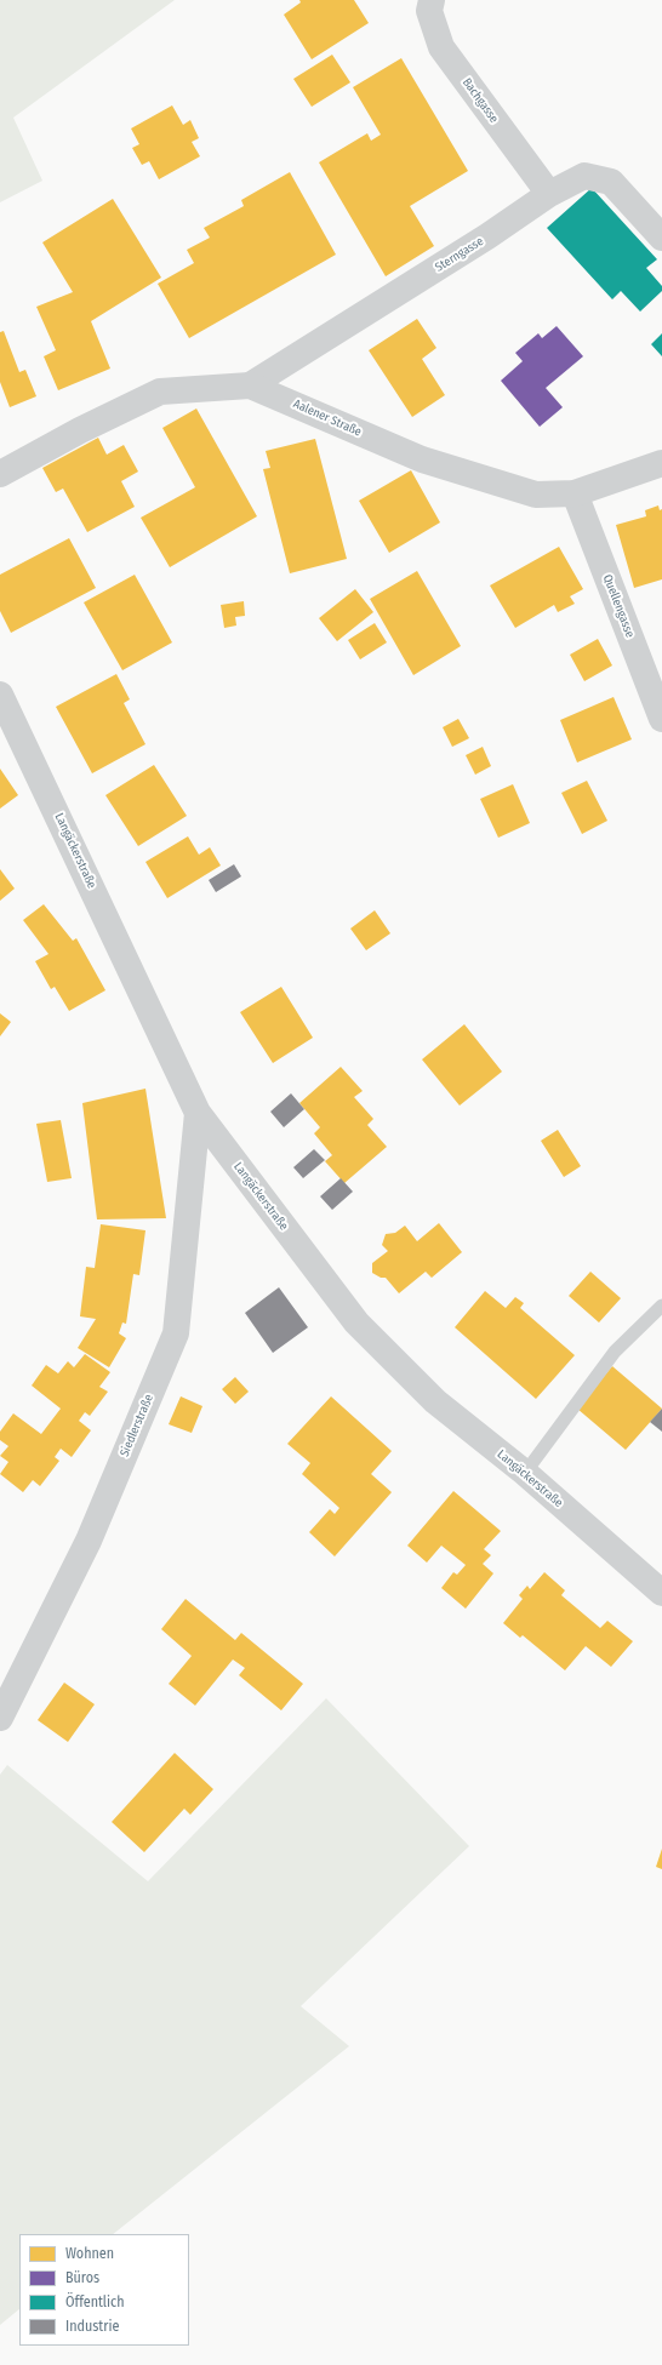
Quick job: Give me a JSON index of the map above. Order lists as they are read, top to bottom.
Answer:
{
  "streets": {
    "street": [
      "Bachgasse",
      "Sterngasse",
      "Aalener Straße",
      "Quellengasse",
      "Langäckerstraße",
      "Siedlerstraße"
    ]
  },
  "crossings": [
    ["Bachgasse", "Sterngasse"],
    ["Sterngasse", "Aalener Straße"],
    ["Aalener Straße", "Quellengasse"],
    ["Langäckerstraße", "Siedlerstraße"]
  ],
  "legend": [
    "Wohnen",
    "Büros",
    "Öffentlich",
    "Industrie"
  ]
}
